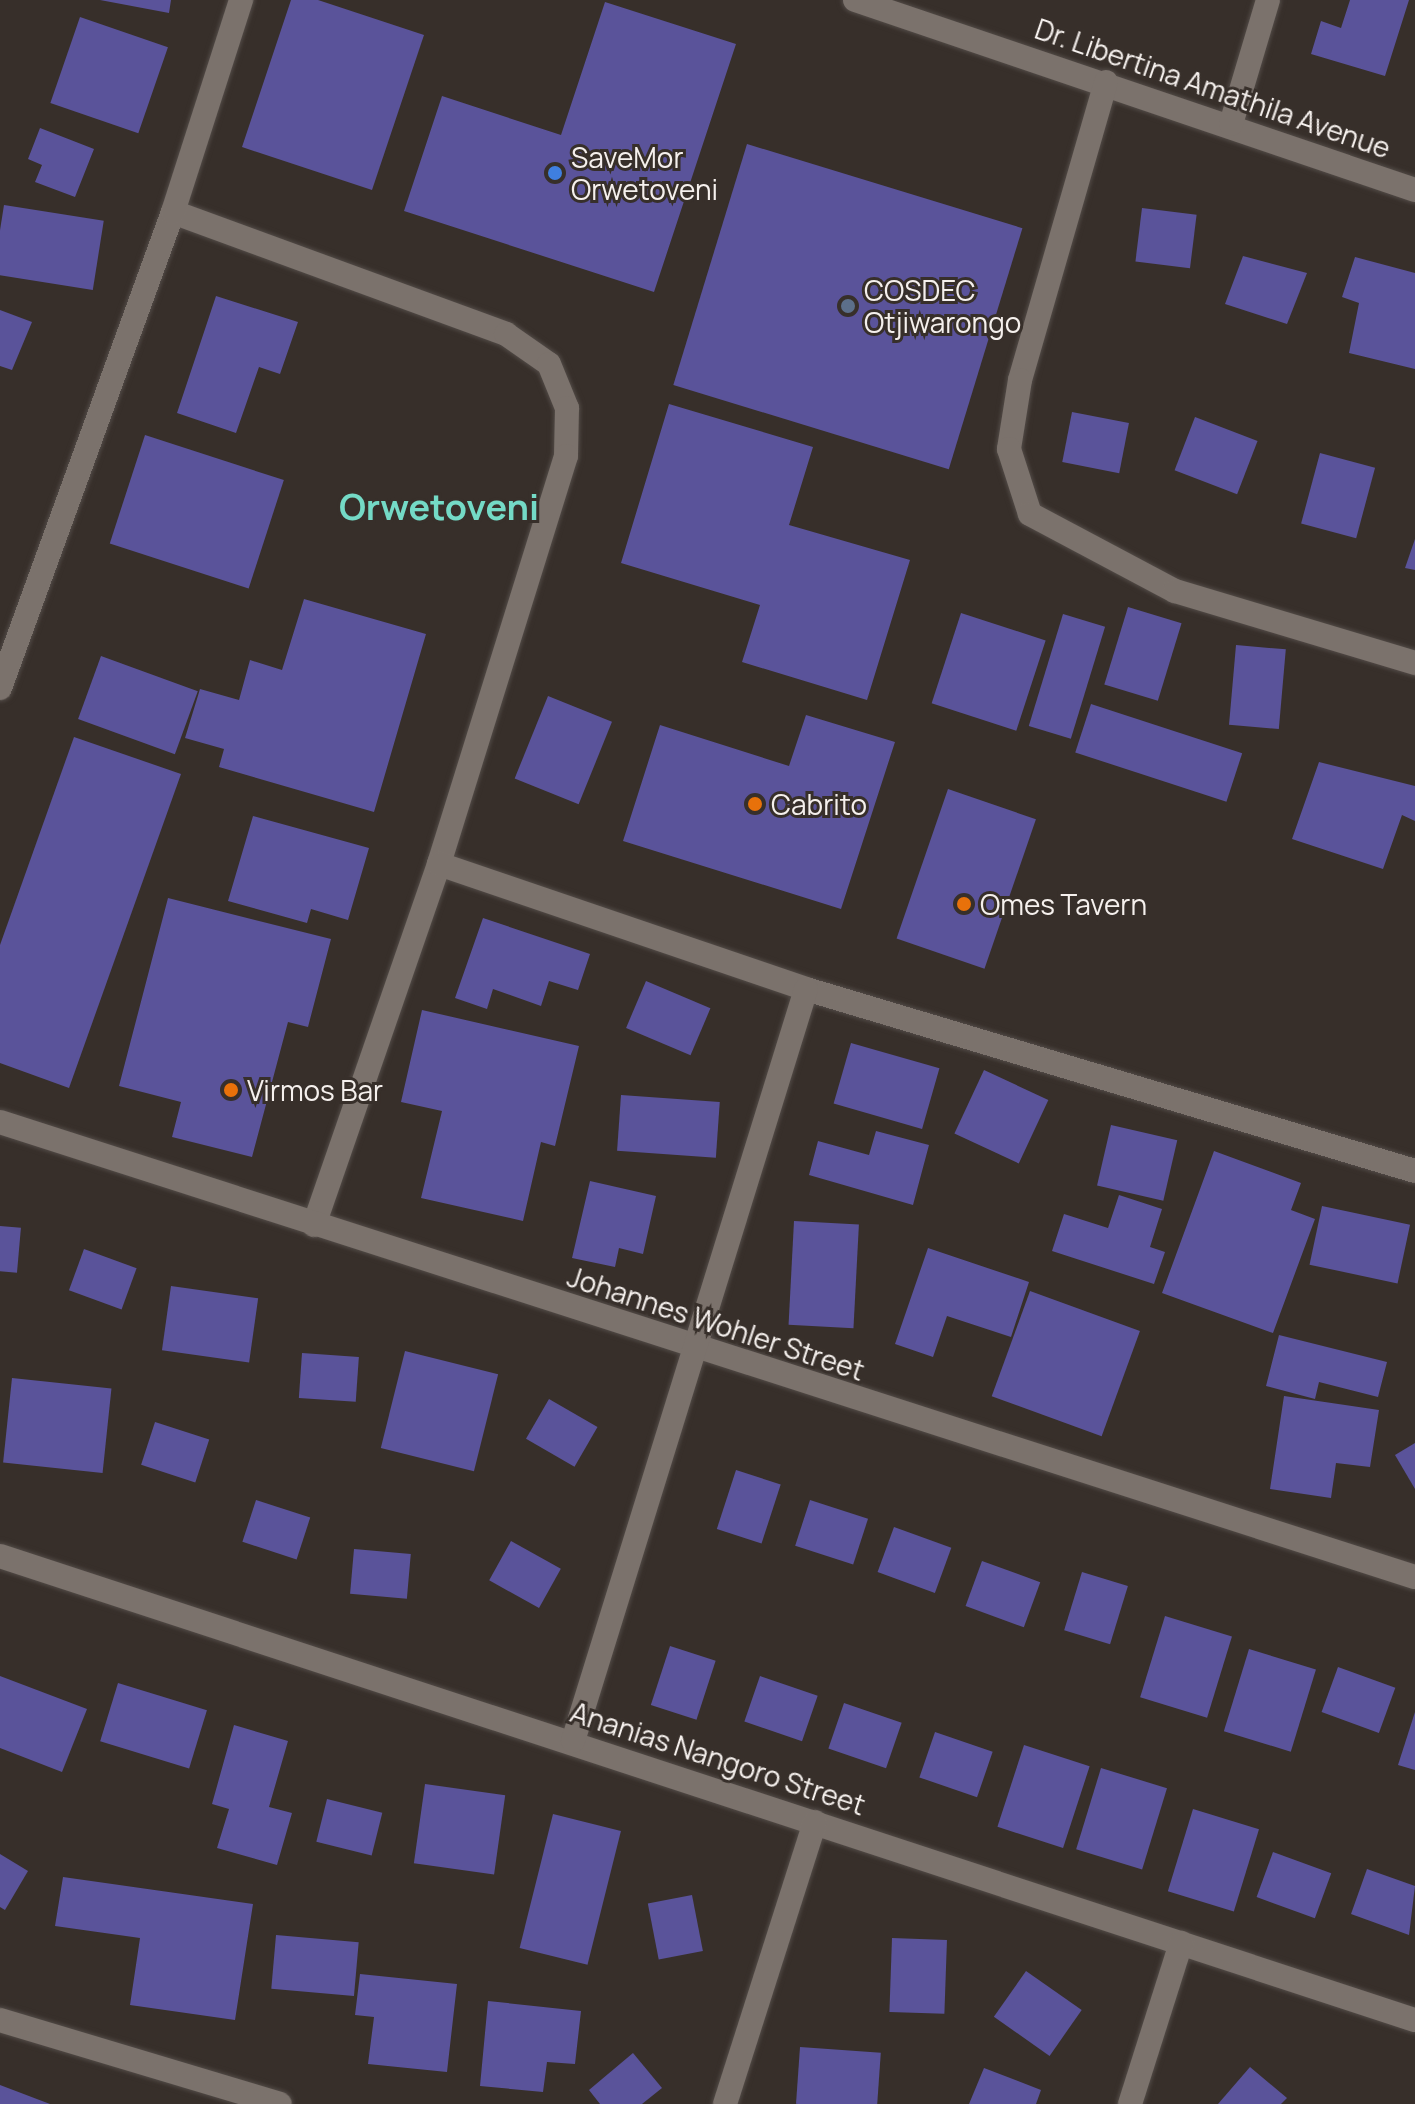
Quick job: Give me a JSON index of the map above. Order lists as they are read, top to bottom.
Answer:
{
  "streets": {
    "street": ["Dr. Libertina Amathila Avenue", "Johannes Wohler Street", "Ananias Nangoro Street"]
  },
  "districts": ["Orwetoveni"],
  "places": [
    "SaveMor Orwetoveni",
    "COSDEC Otjiwarongo",
    "Cabrito",
    "Omes Tavern",
    "Virmos Bar"
  ]
}
